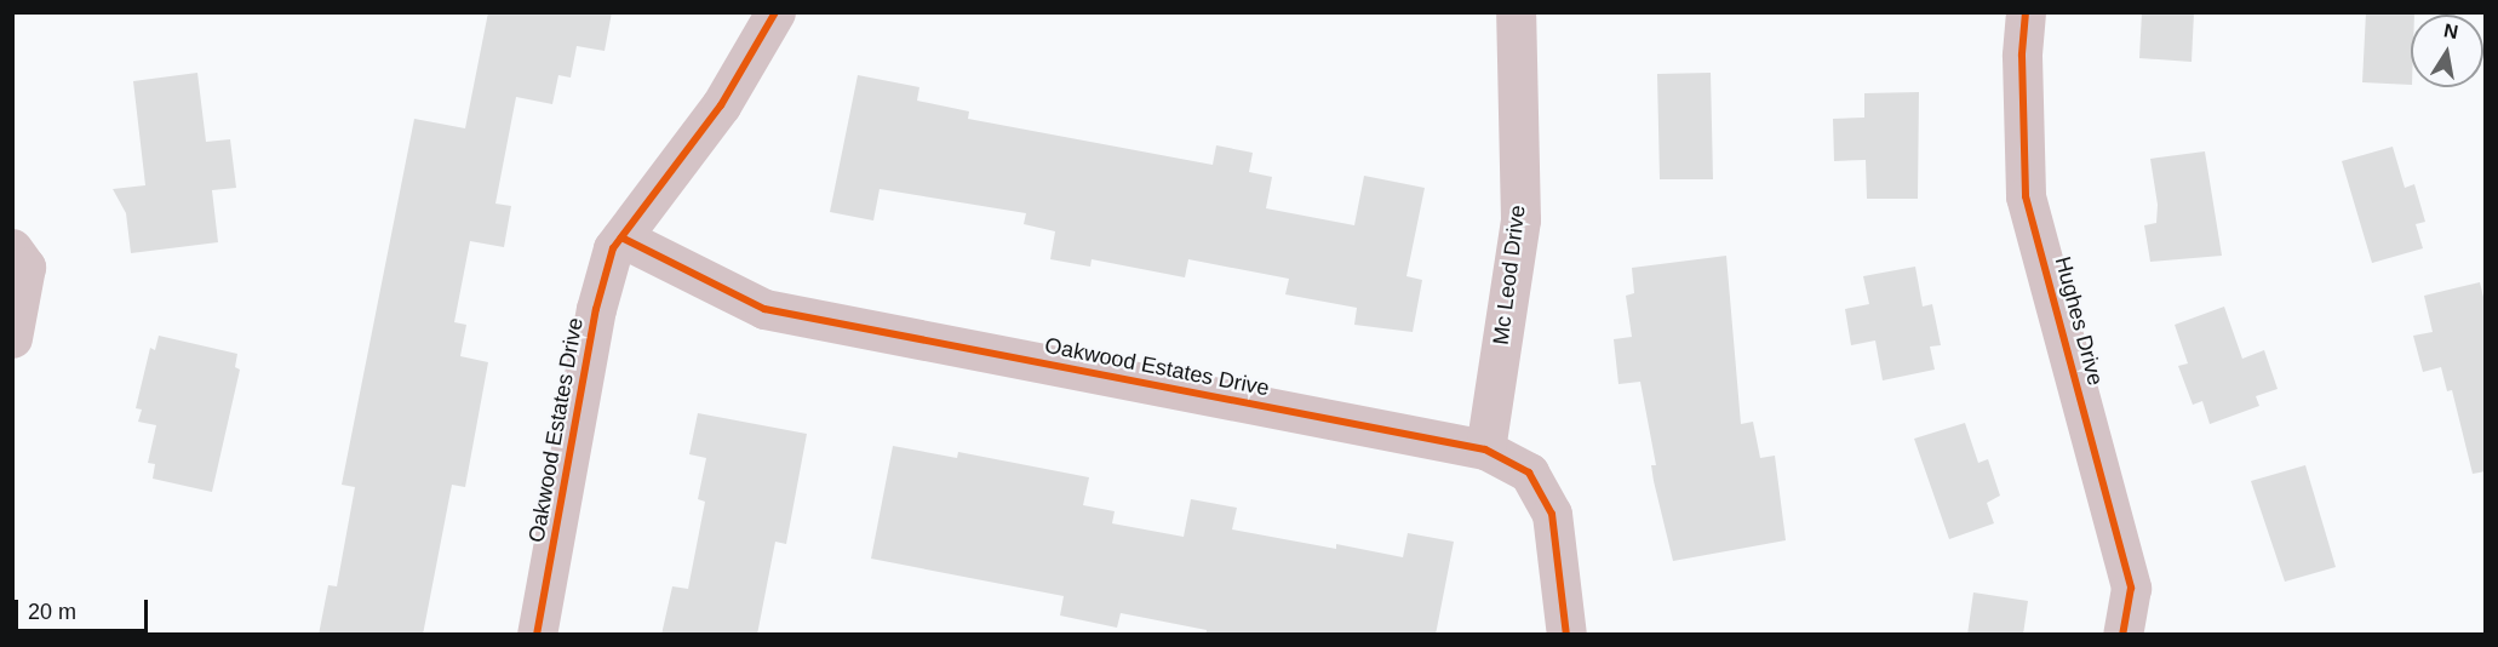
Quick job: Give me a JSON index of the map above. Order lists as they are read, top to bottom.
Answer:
{
  "streets": {
    "street": ["Mc Leod Drive", "Hughes Drive", "Oakwood Estates Drive"]
  },
  "crossings": [
    ["Mc Leod Drive", "Oakwood Estates Drive"]
  ],
  "scale_bar": "20 m",
  "north": "top"
}
